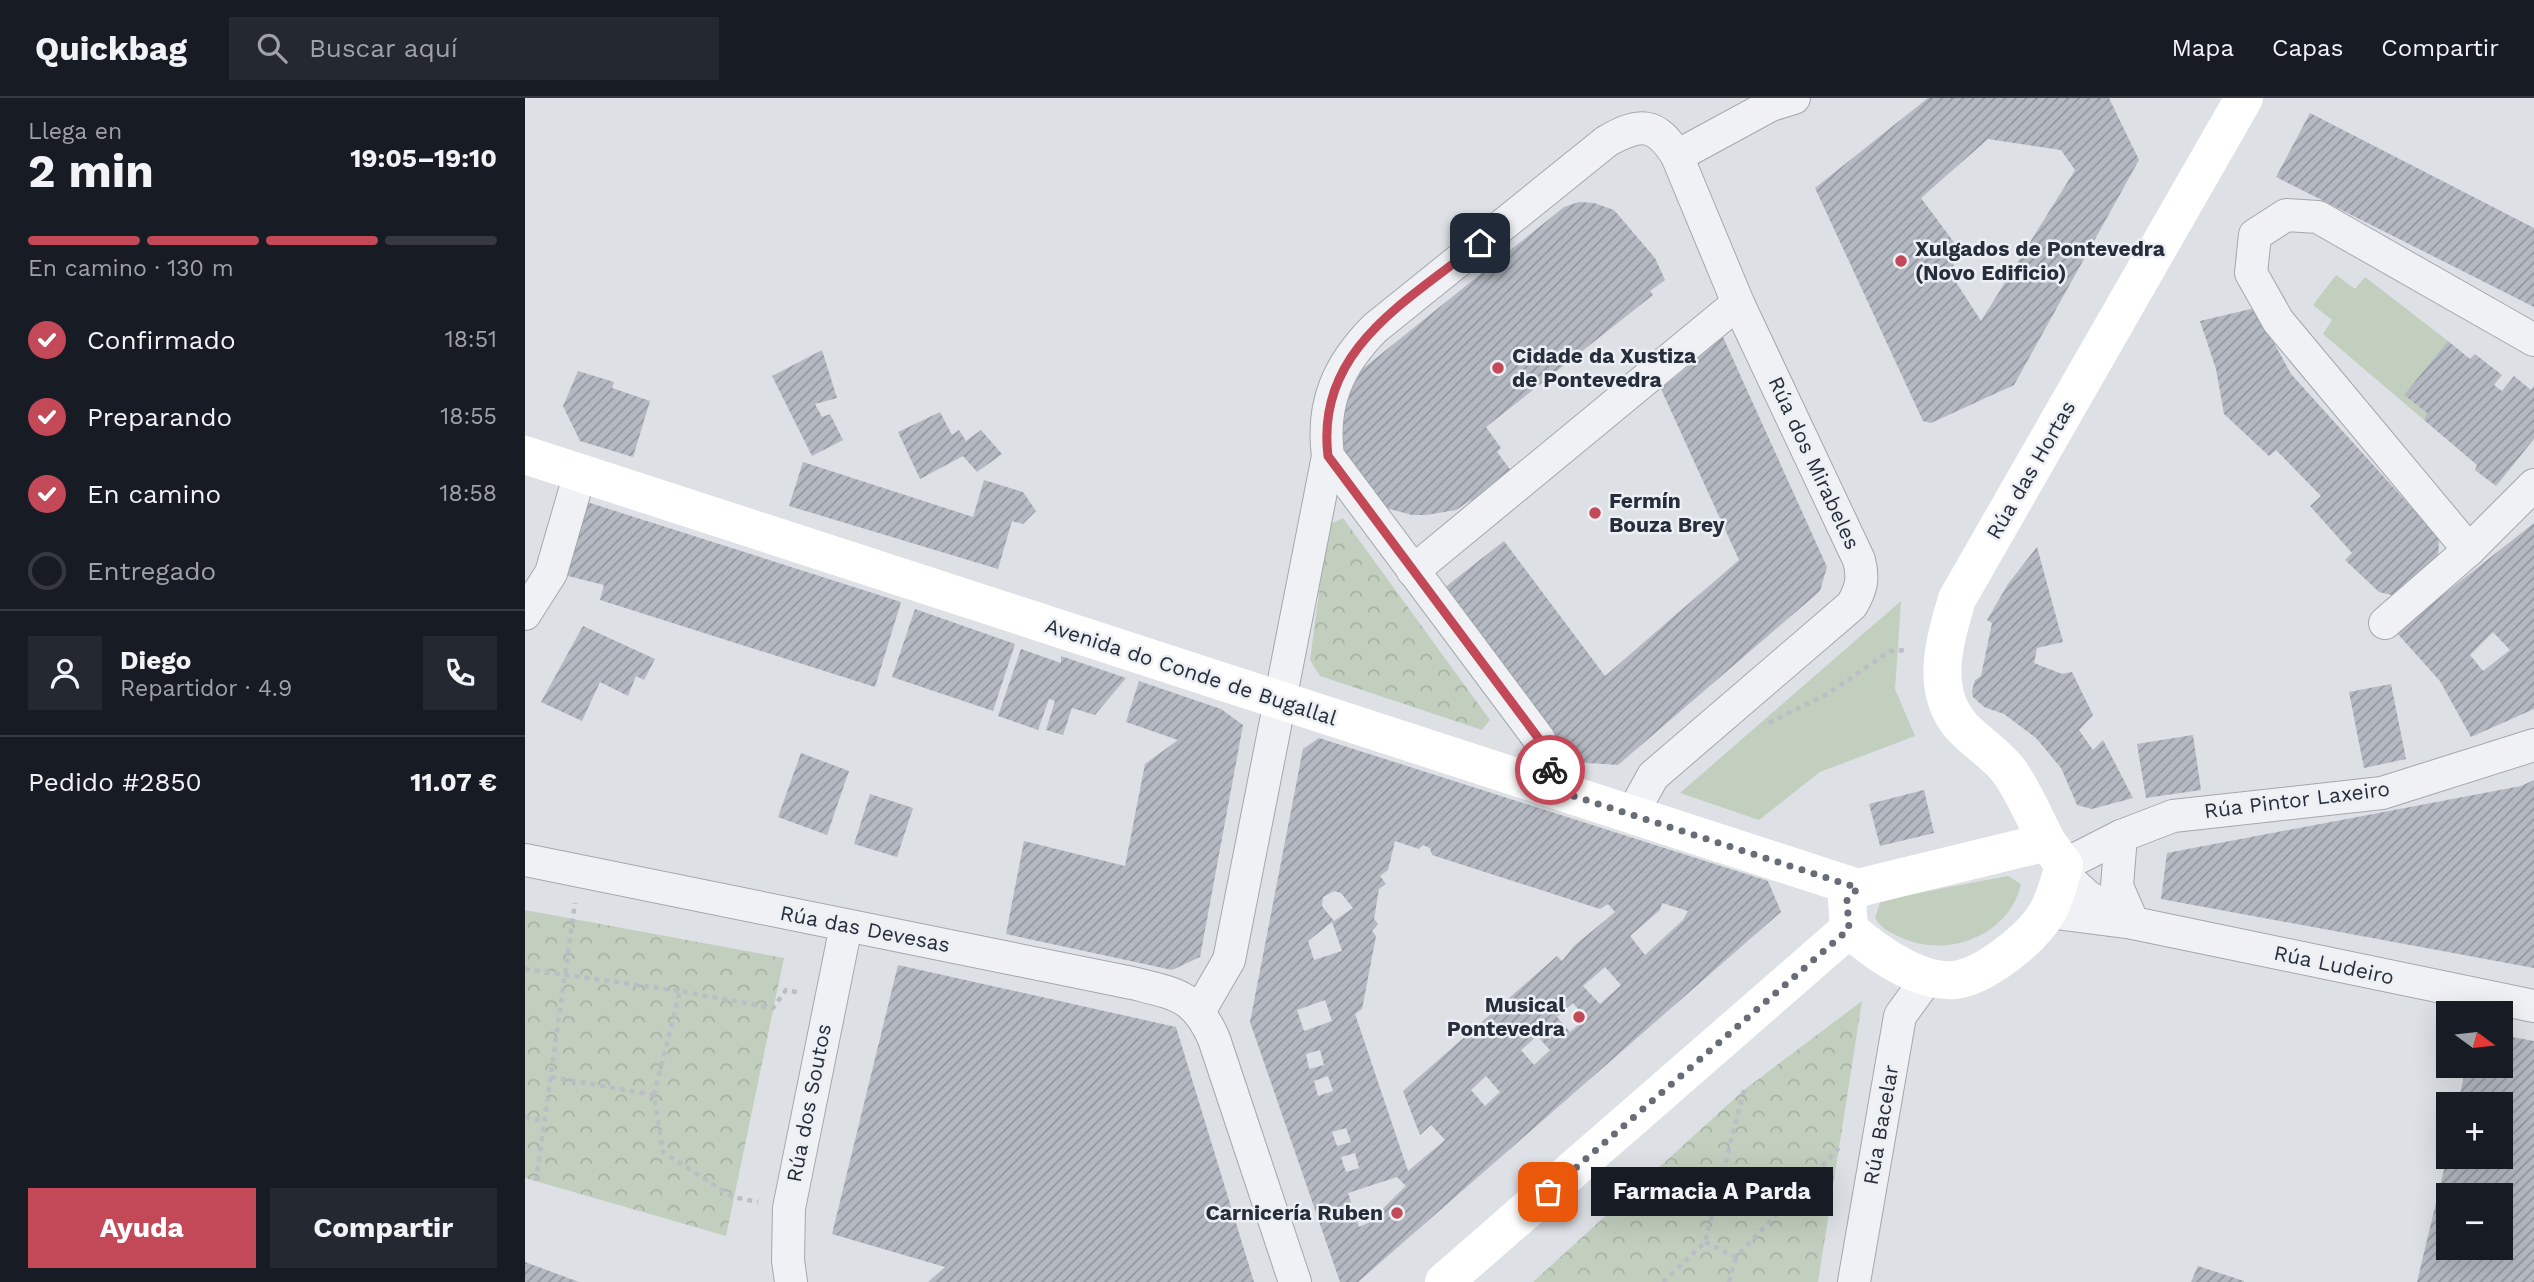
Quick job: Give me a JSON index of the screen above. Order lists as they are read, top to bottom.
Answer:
{
  "streets": {
    "main road": ["Rúa das Hortas", "Avenida do Conde de Bugallal", "Rúa Pintor Laxeiro"],
    "street": [
      "Rúa dos Mirabeles",
      "Rúa das Devesas",
      "Rúa Ludeiro",
      "Rúa dos Soutos",
      "Rúa Bacelar"
    ]
  },
  "crossings": [
    ["Rúa dos Mirabeles", "Avenida do Conde de Bugallal"],
    ["Rúa dos Mirabeles", "Rúa das Devesas"],
    ["Rúa das Hortas", "Rúa Pintor Laxeiro"],
    ["Avenida do Conde de Bugallal", "Rúa Pintor Laxeiro"],
    ["Rúa das Devesas", "Rúa dos Soutos"]
  ],
  "places": [
    "Xulgados de Pontevedra (Novo Edificio)",
    "Cidade da Xustiza de Pontevedra",
    "Fermín Bouza Brey",
    "Musical Pontevedra",
    "Farmacia A Parda",
    "Carnicería Ruben"
  ],
  "north": "right",
  "page": {
    "header": "Quickbag",
    "search": "Buscar aquí",
    "nav": ["Mapa", "Capas", "Compartir"],
    "heading": ["2 min", "Llega en", "19:05–19:10"],
    "panel": [
      "Diego",
      "Repartidor · 4.9",
      "Pedido #2850",
      "11.07 €"
    ],
    "bar": "En camino · 130 m",
    "list": [
      ["Confirmado", "18:51"],
      ["Preparando", "18:55"],
      ["En camino", "18:58"],
      "Entregado"
    ],
    "map_buttons": ["+", "−"],
    "bubble": "Farmacia A Parda",
    "buttons": ["Ayuda", "Compartir"]
  }
}
